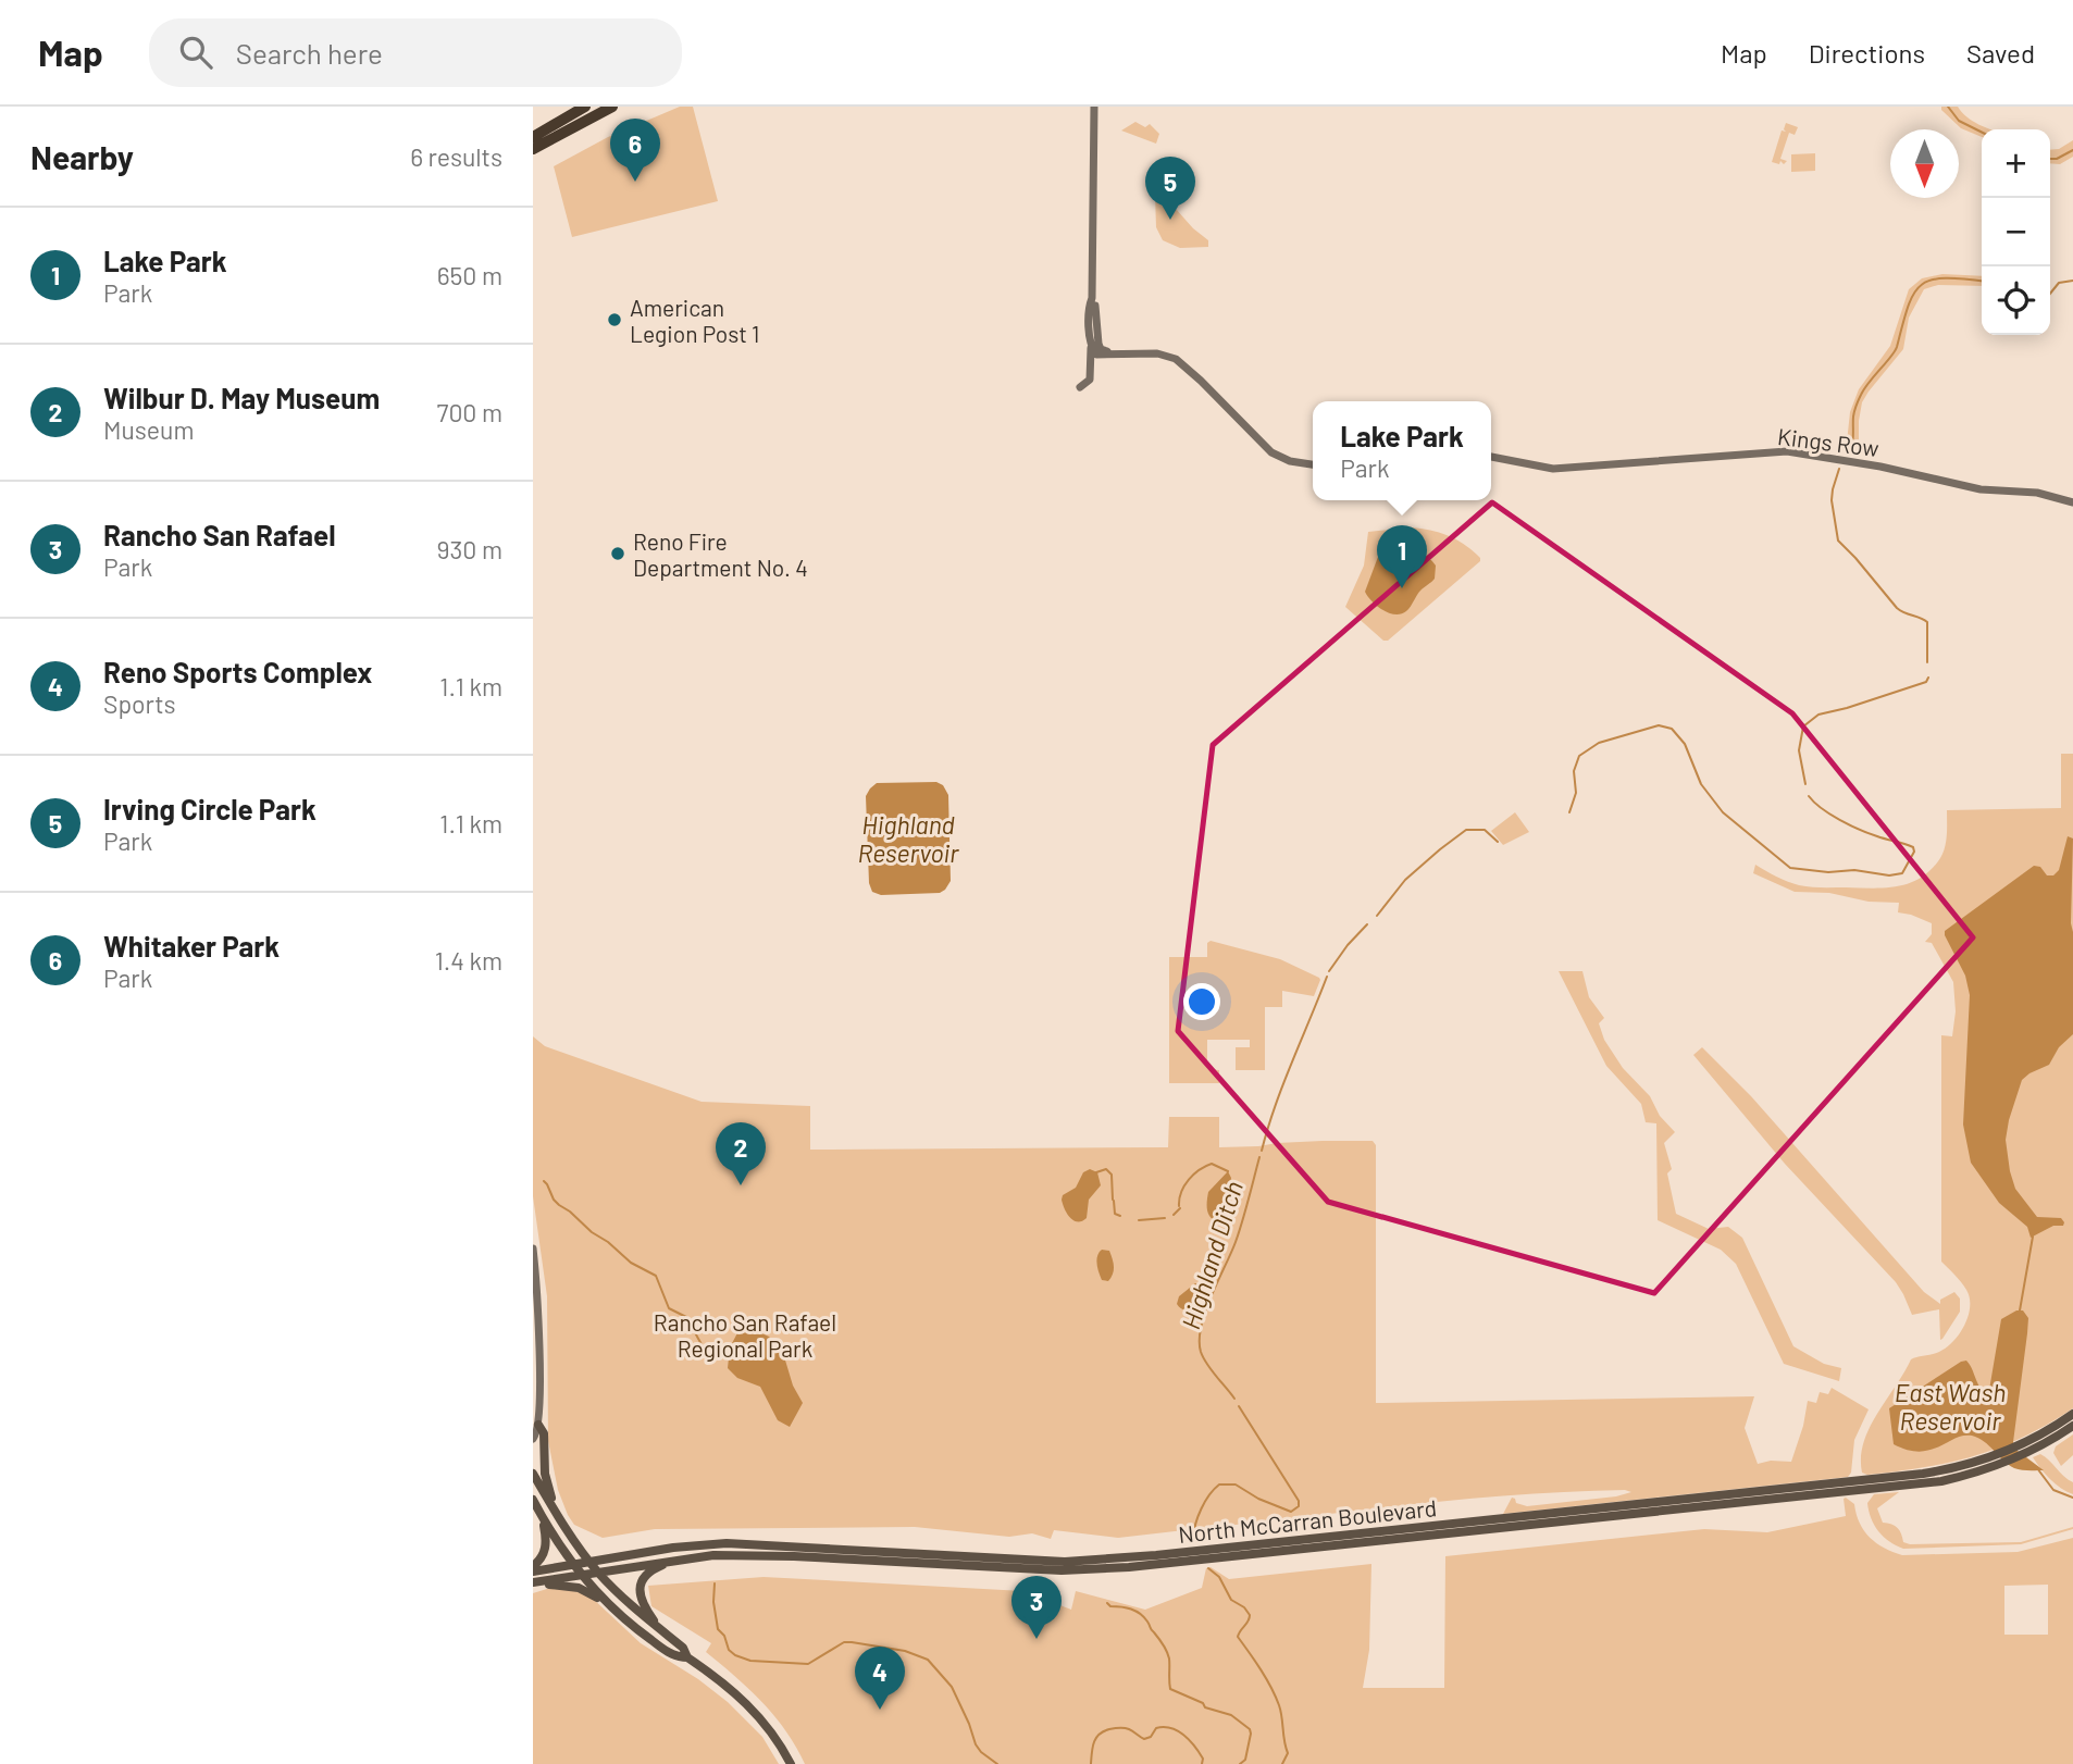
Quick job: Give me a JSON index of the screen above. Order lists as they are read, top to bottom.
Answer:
{
  "streets": {
    "main road": ["Kings Row", "North McCarran Boulevard"]
  },
  "water": ["Highland Reservoir", "Highland Ditch", "East Wash Reservoir"],
  "parks": ["Rancho San Rafael Regional Park"],
  "places": ["American Legion Post 1", "Reno Fire Department No. 4"],
  "north": "bottom",
  "page": {
    "header": "Map",
    "search": "Search here",
    "nav": ["Map", "Directions", "Saved"],
    "heading": ["Nearby", "6 results"],
    "pins": [
      "6",
      "5",
      "1",
      "2",
      "3",
      "4"
    ],
    "map_buttons": ["+", "−"],
    "list": [
      {
        "mark": "1",
        "name": "Lake Park",
        "note": "Park",
        "value": "650 m"
      },
      {
        "mark": "2",
        "name": "Wilbur D. May Museum",
        "note": "Museum",
        "value": "700 m"
      },
      {
        "mark": "3",
        "name": "Rancho San Rafael",
        "note": "Park",
        "value": "930 m"
      },
      {
        "mark": "4",
        "name": "Reno Sports Complex",
        "note": "Sports",
        "value": "1.1 km"
      },
      {
        "mark": "5",
        "name": "Irving Circle Park",
        "note": "Park",
        "value": "1.1 km"
      },
      {
        "mark": "6",
        "name": "Whitaker Park",
        "note": "Park",
        "value": "1.4 km"
      }
    ],
    "popup": ["Lake Park", "Park"]
  }
}
